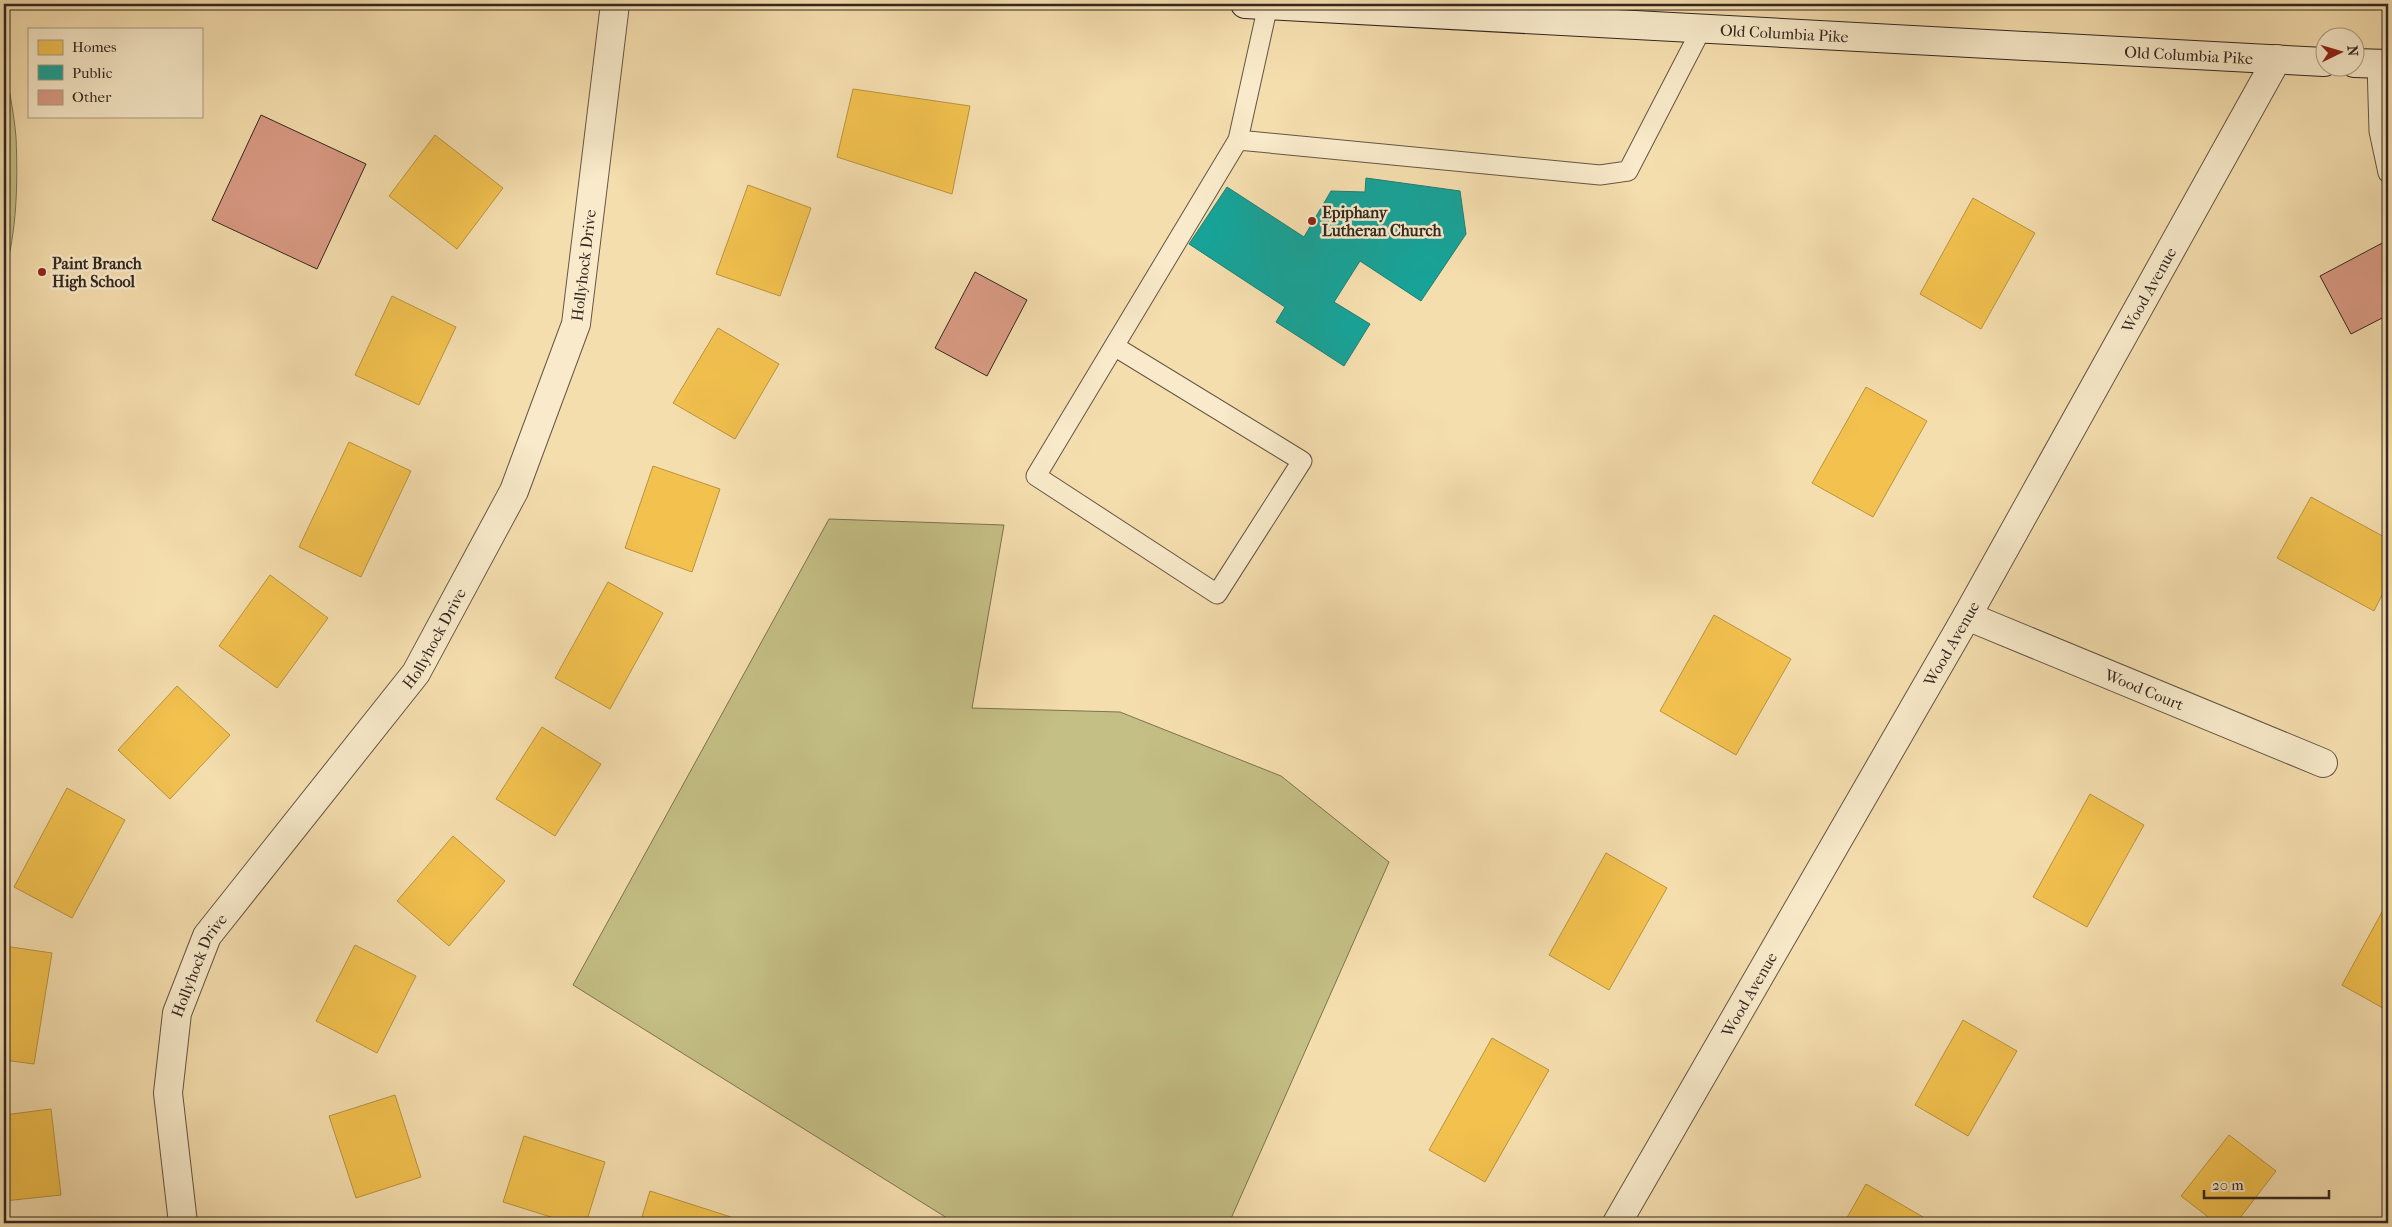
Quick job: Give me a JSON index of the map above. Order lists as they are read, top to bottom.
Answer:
{
  "streets": {
    "street": [
      "Old Columbia Pike",
      "Hollyhock Drive",
      "Wood Avenue",
      "Wood Court"
    ]
  },
  "crossings": [
    ["Old Columbia Pike", "Wood Avenue"],
    ["Wood Avenue", "Wood Court"]
  ],
  "places": ["Epiphany Lutheran Church", "Paint Branch High School"],
  "legend": ["Homes", "Public", "Other"],
  "scale_bar": "20 m",
  "north": "right"
}
